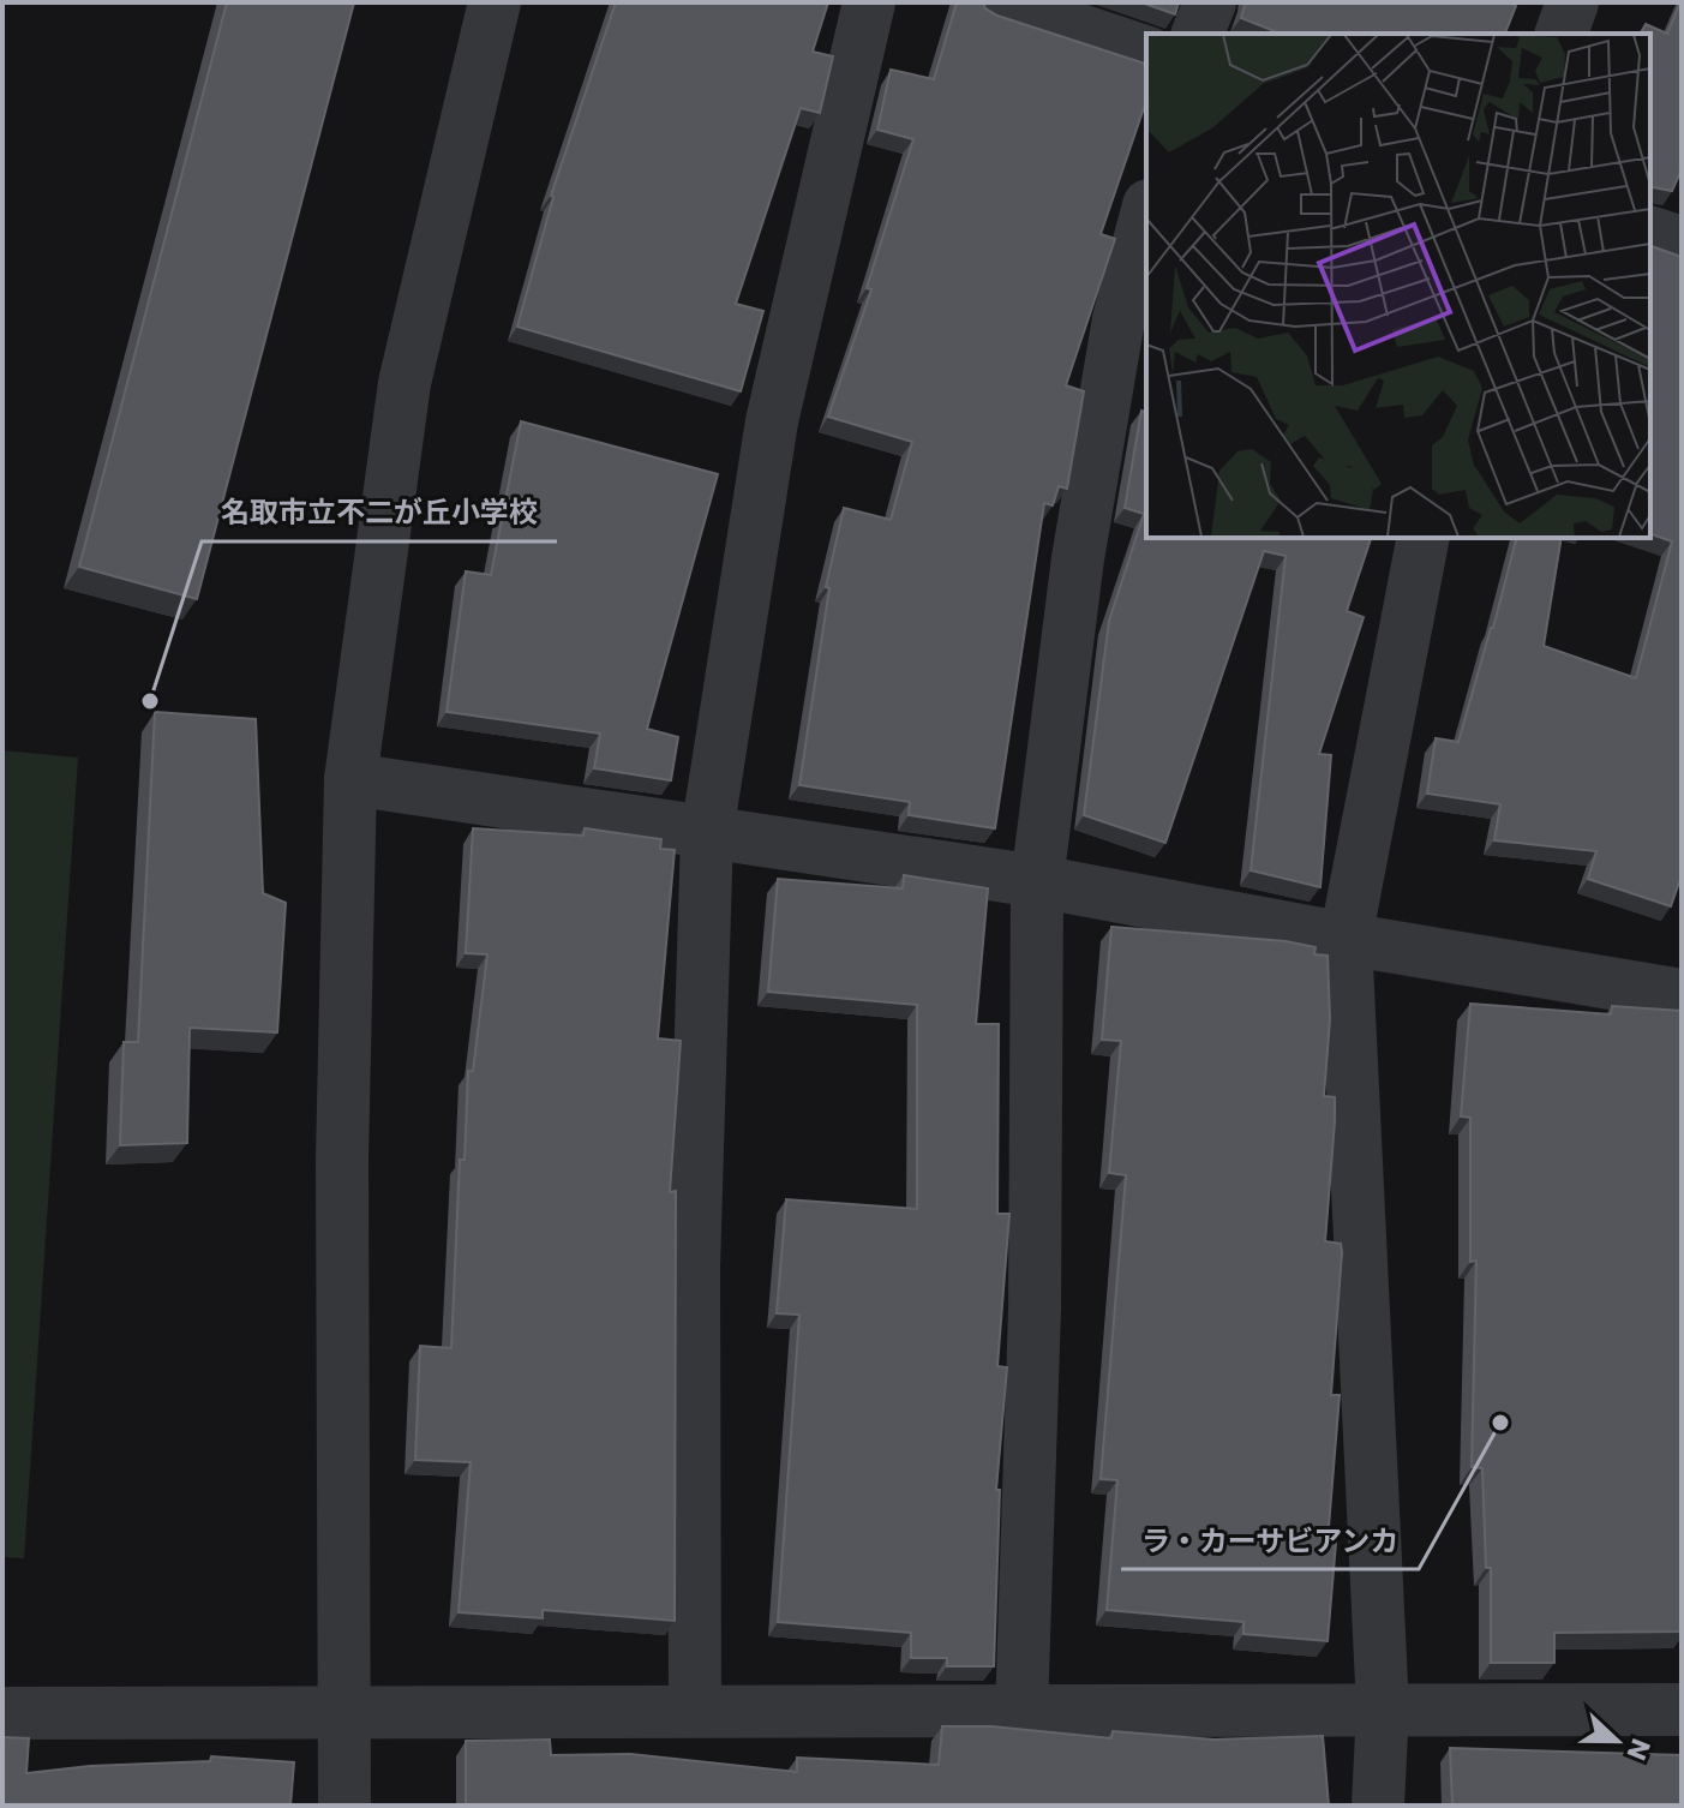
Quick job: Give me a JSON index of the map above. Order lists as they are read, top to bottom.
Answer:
{
  "places": ["名取市立不二が丘小学校", "ラ・カーサビアンカ"],
  "north": "right"
}
